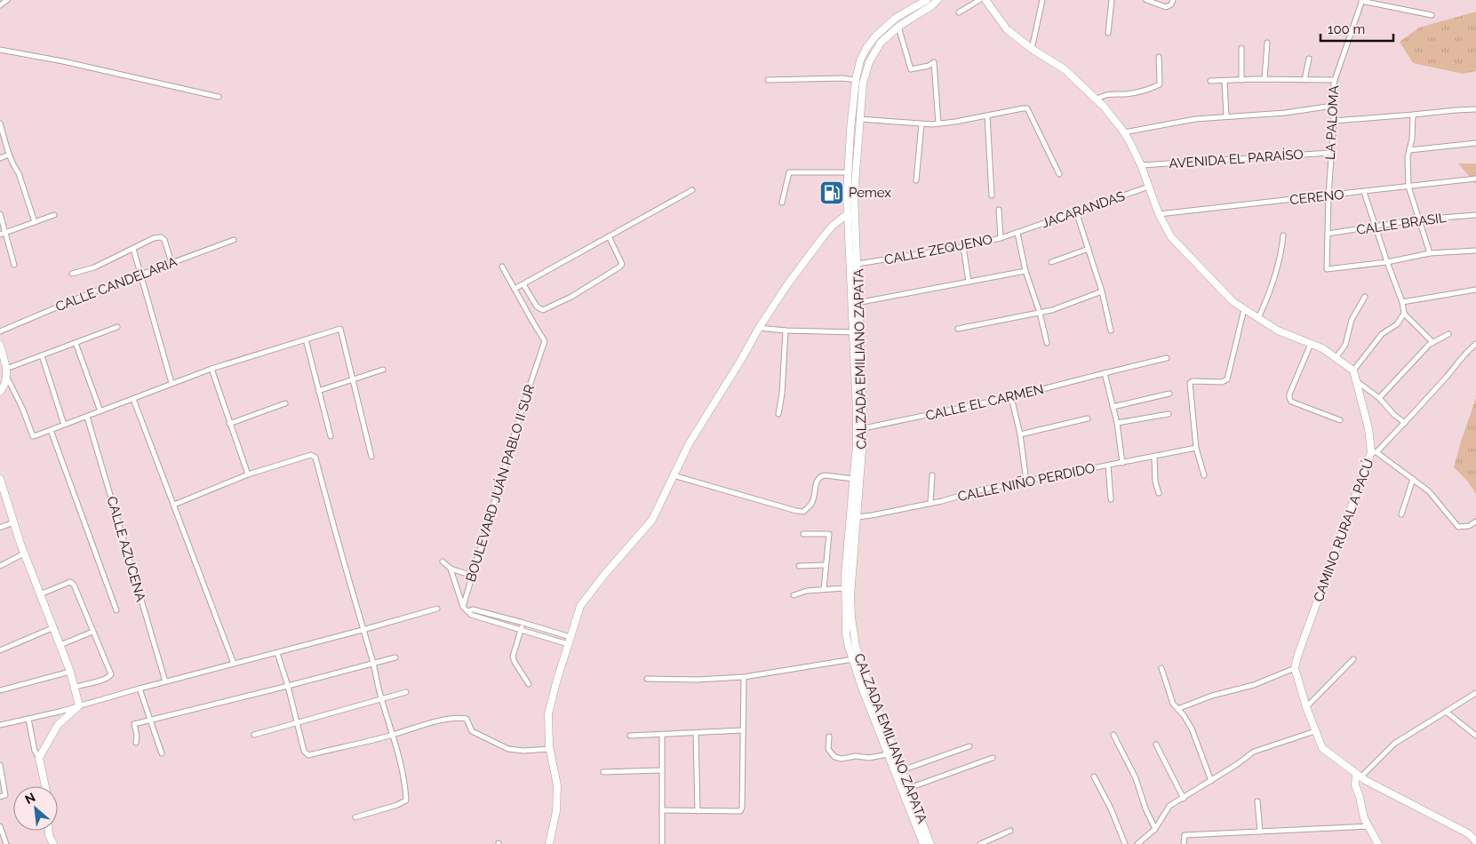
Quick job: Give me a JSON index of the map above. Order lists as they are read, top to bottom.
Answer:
{
  "streets": {
    "street": [
      "LA PALOMA",
      "AVENIDA EL PARAÍSO",
      "CERENO",
      "JACARANDAS",
      "CALLE BRASIL",
      "CALLE ZEQUENO",
      "CALLE CANDELARIA",
      "CALZADA EMILIANO ZAPATA",
      "CALLE EL CARMEN",
      "CALLE NIÑO PERDIDO",
      "BOULEVARD JUÁN PABLO II SUR",
      "CAMINO RURAL A PACÚ",
      "CALLE AZUCENA"
    ]
  },
  "crossings": [
    ["LA PALOMA", "AVENIDA EL PARAÍSO"],
    ["LA PALOMA", "CERENO"],
    ["LA PALOMA", "CALLE BRASIL"],
    ["JACARANDAS", "CALLE ZEQUENO"],
    ["CALLE ZEQUENO", "CALZADA EMILIANO ZAPATA"],
    ["CALZADA EMILIANO ZAPATA", "CALLE EL CARMEN"],
    ["CALZADA EMILIANO ZAPATA", "CALLE NIÑO PERDIDO"]
  ],
  "places": {
    "fuel station": ["Pemex"]
  },
  "scale_bar": "100 m",
  "north": "top left"
}
